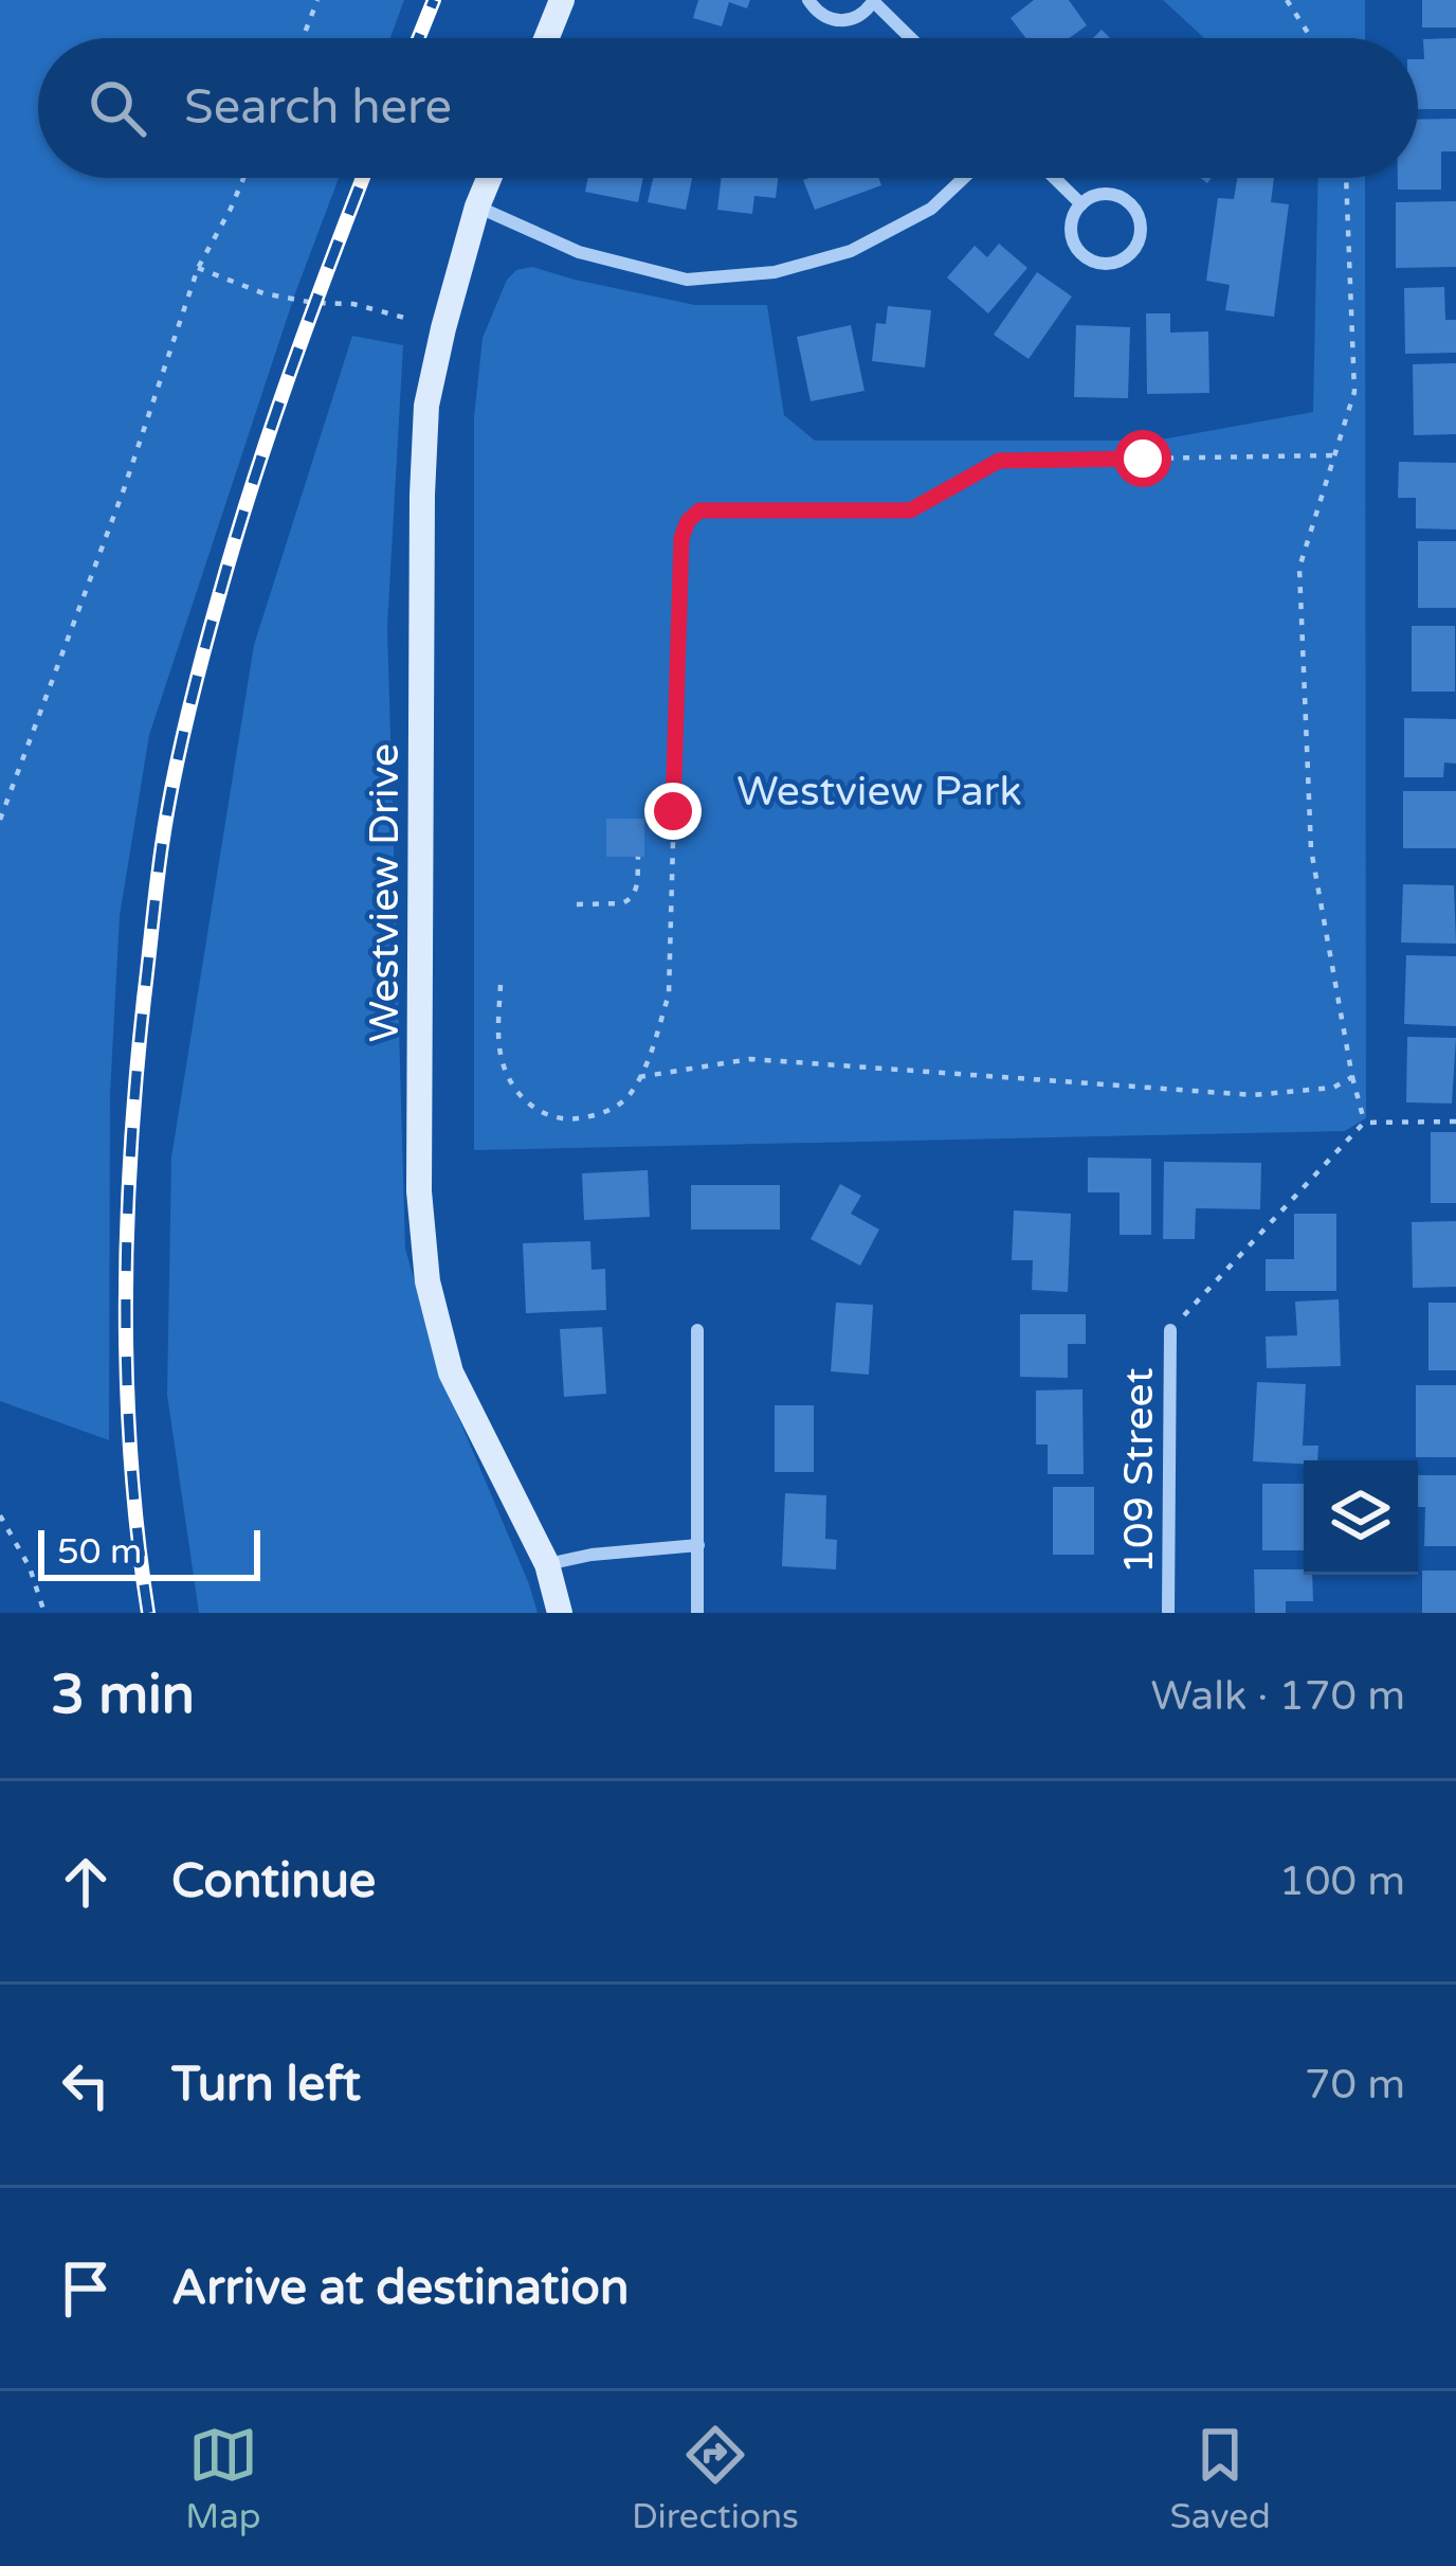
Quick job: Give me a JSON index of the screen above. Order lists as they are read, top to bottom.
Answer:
{
  "streets": {
    "street": ["Westview Drive", "109 Street"]
  },
  "parks": ["Westview Park"],
  "scale_bar": "50 m",
  "page": {
    "search": "Search here",
    "scale": "50 m",
    "heading": ["3 min", "Walk · 170 m"],
    "list": [
      ["Continue", "100 m"],
      ["Turn left", "70 m"],
      "Arrive at destination"
    ],
    "nav": ["Map", "Directions", "Saved"]
  }
}
